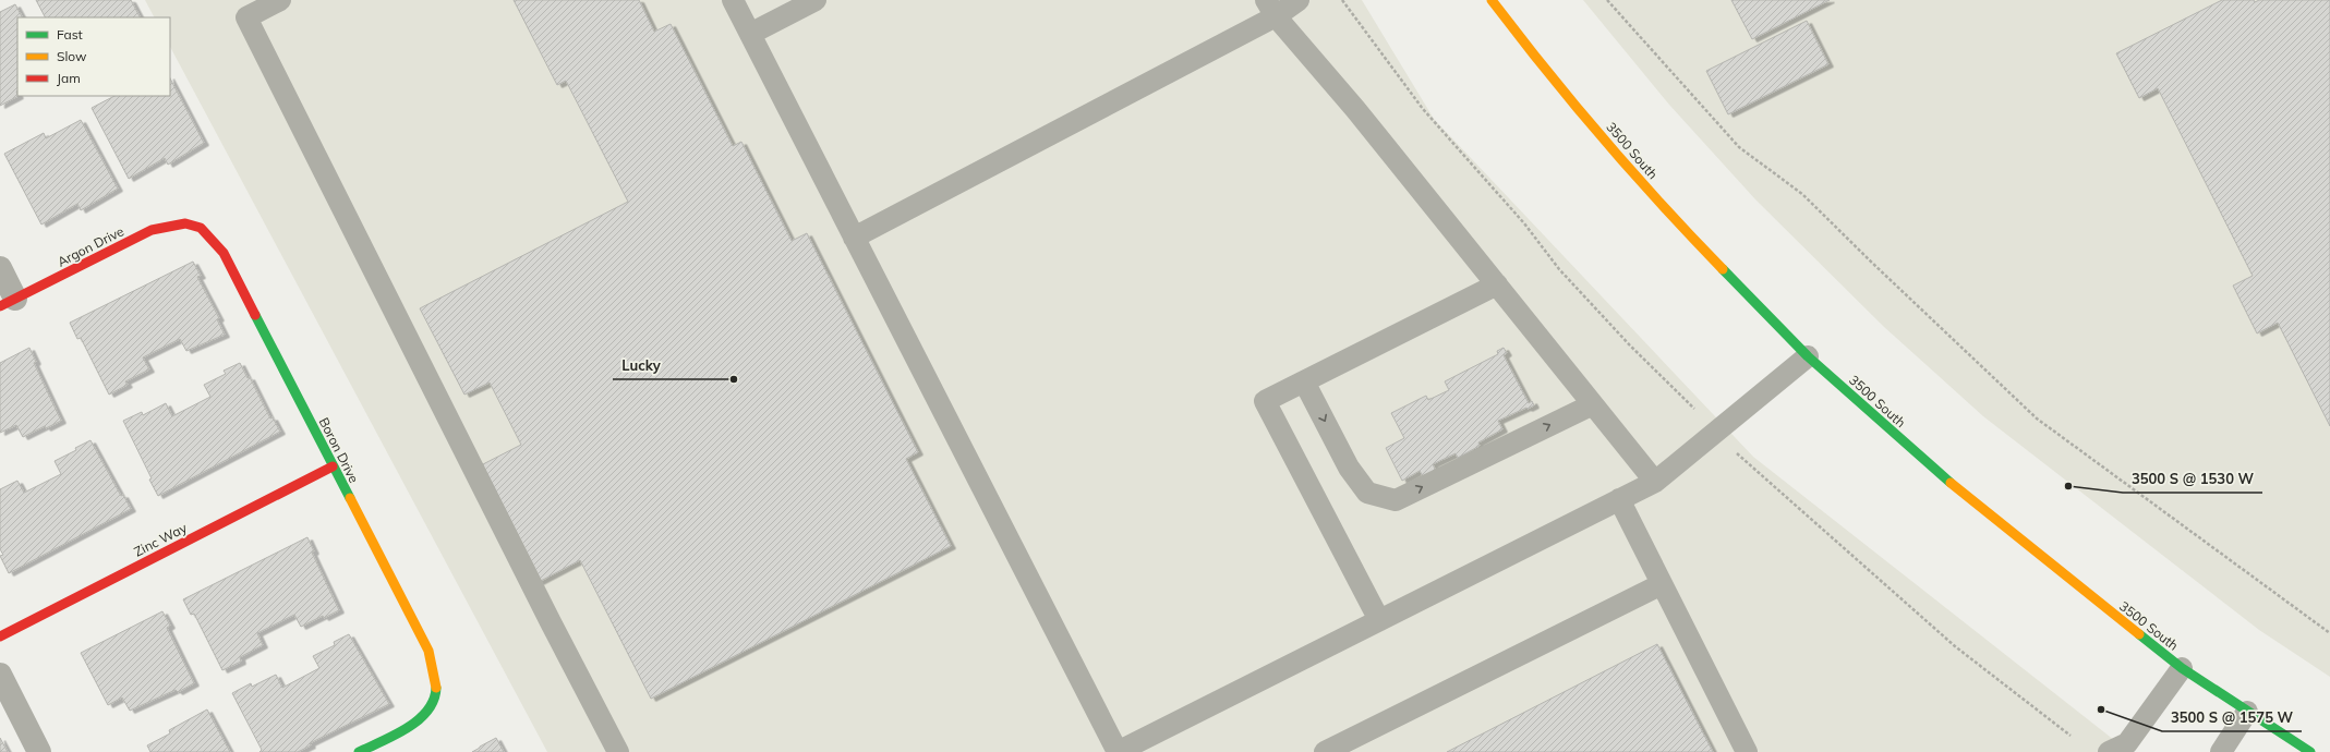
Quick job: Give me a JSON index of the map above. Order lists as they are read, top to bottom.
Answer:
{
  "streets": {
    "street": [
      "3500 South",
      "Argon Drive",
      "Boron Drive",
      "Zinc Way"
    ]
  },
  "crossings": [
    ["Argon Drive", "Boron Drive"],
    ["Boron Drive", "Zinc Way"]
  ],
  "places": ["Lucky", "3500 S @ 1530 W", "3500 S @ 1575 W"],
  "legend": ["Fast", "Slow", "Jam"]
}
